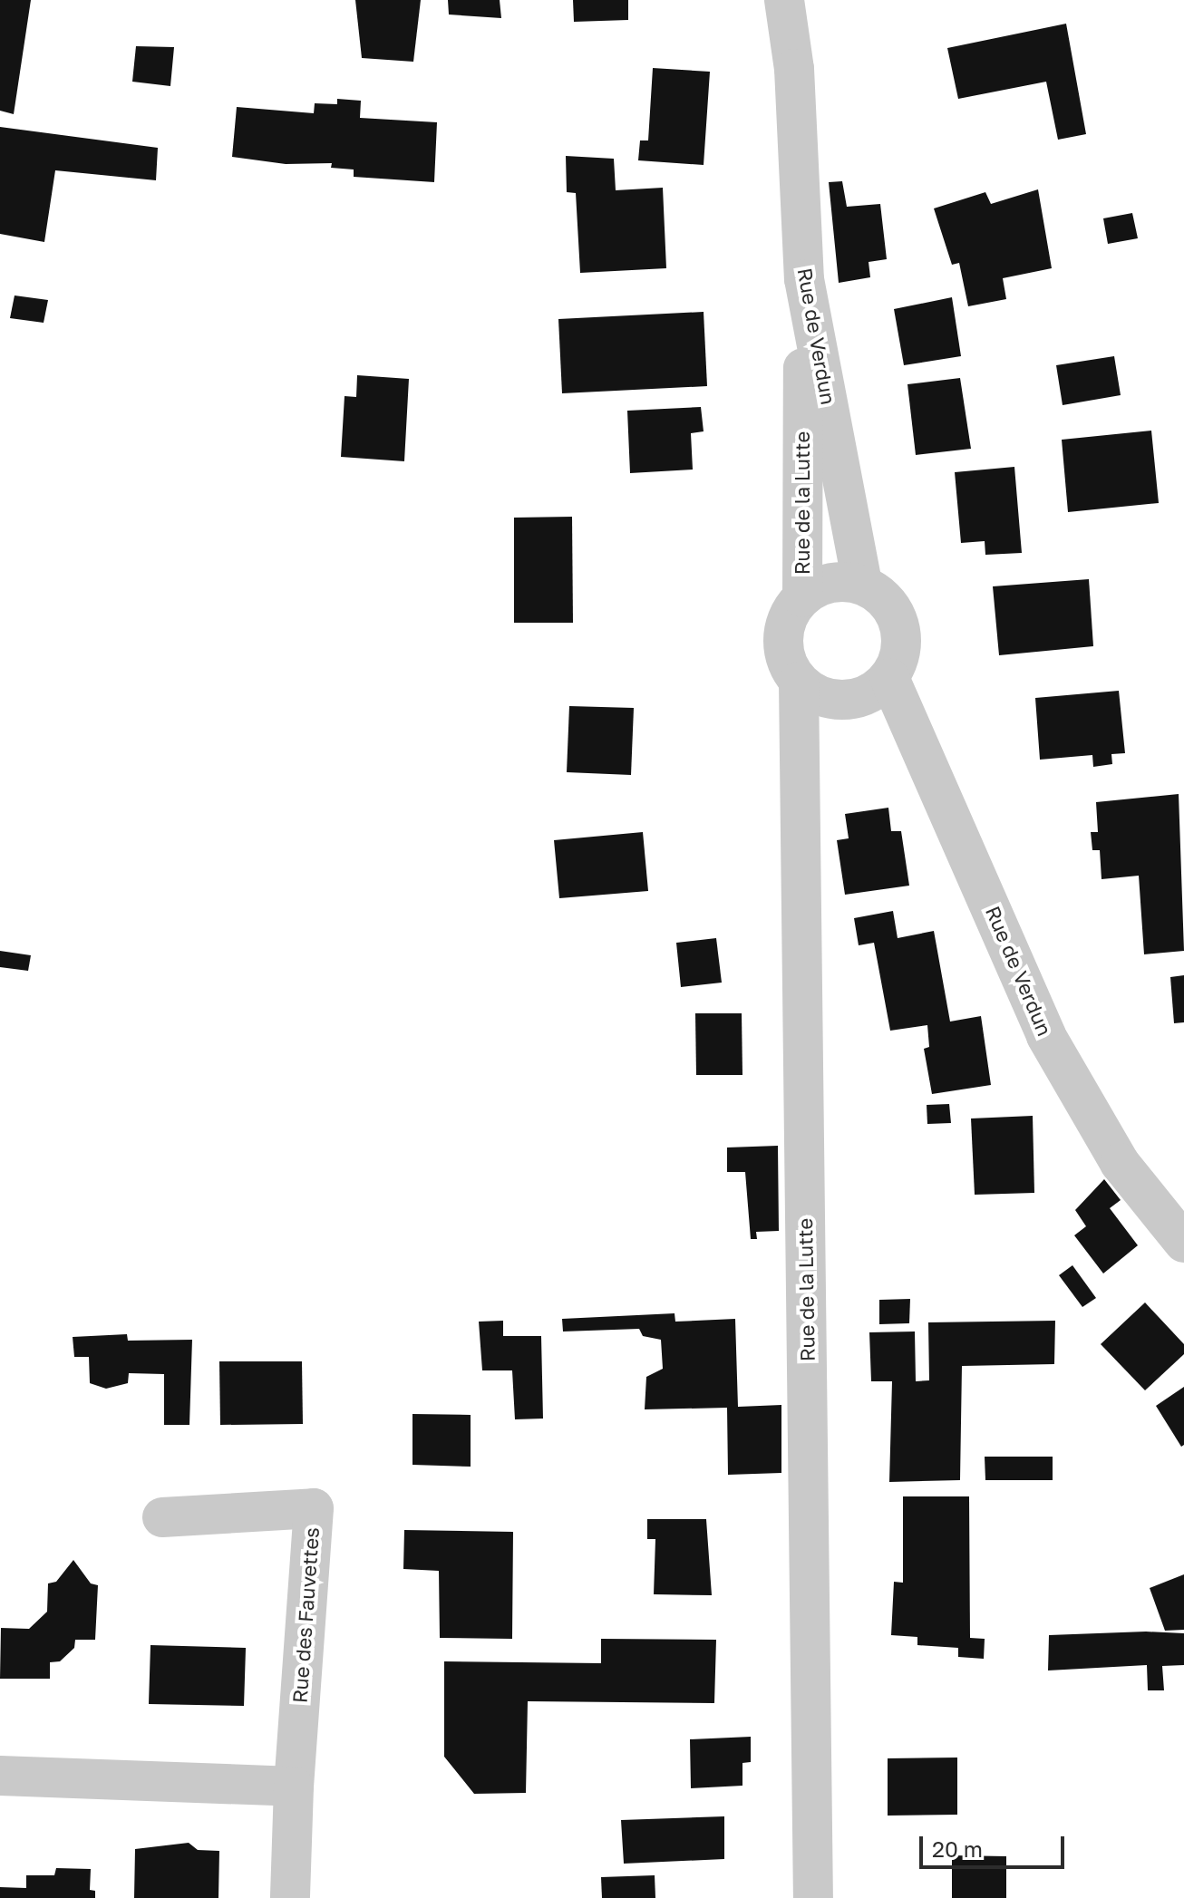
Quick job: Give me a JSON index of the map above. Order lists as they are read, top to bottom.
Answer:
{
  "streets": {
    "street": ["Rue de Verdun", "Rue de la Lutte", "Rue des Fauvettes"]
  },
  "crossings": [
    ["Rue de Verdun", "Rue de la Lutte"]
  ],
  "scale_bar": "20 m"
}
